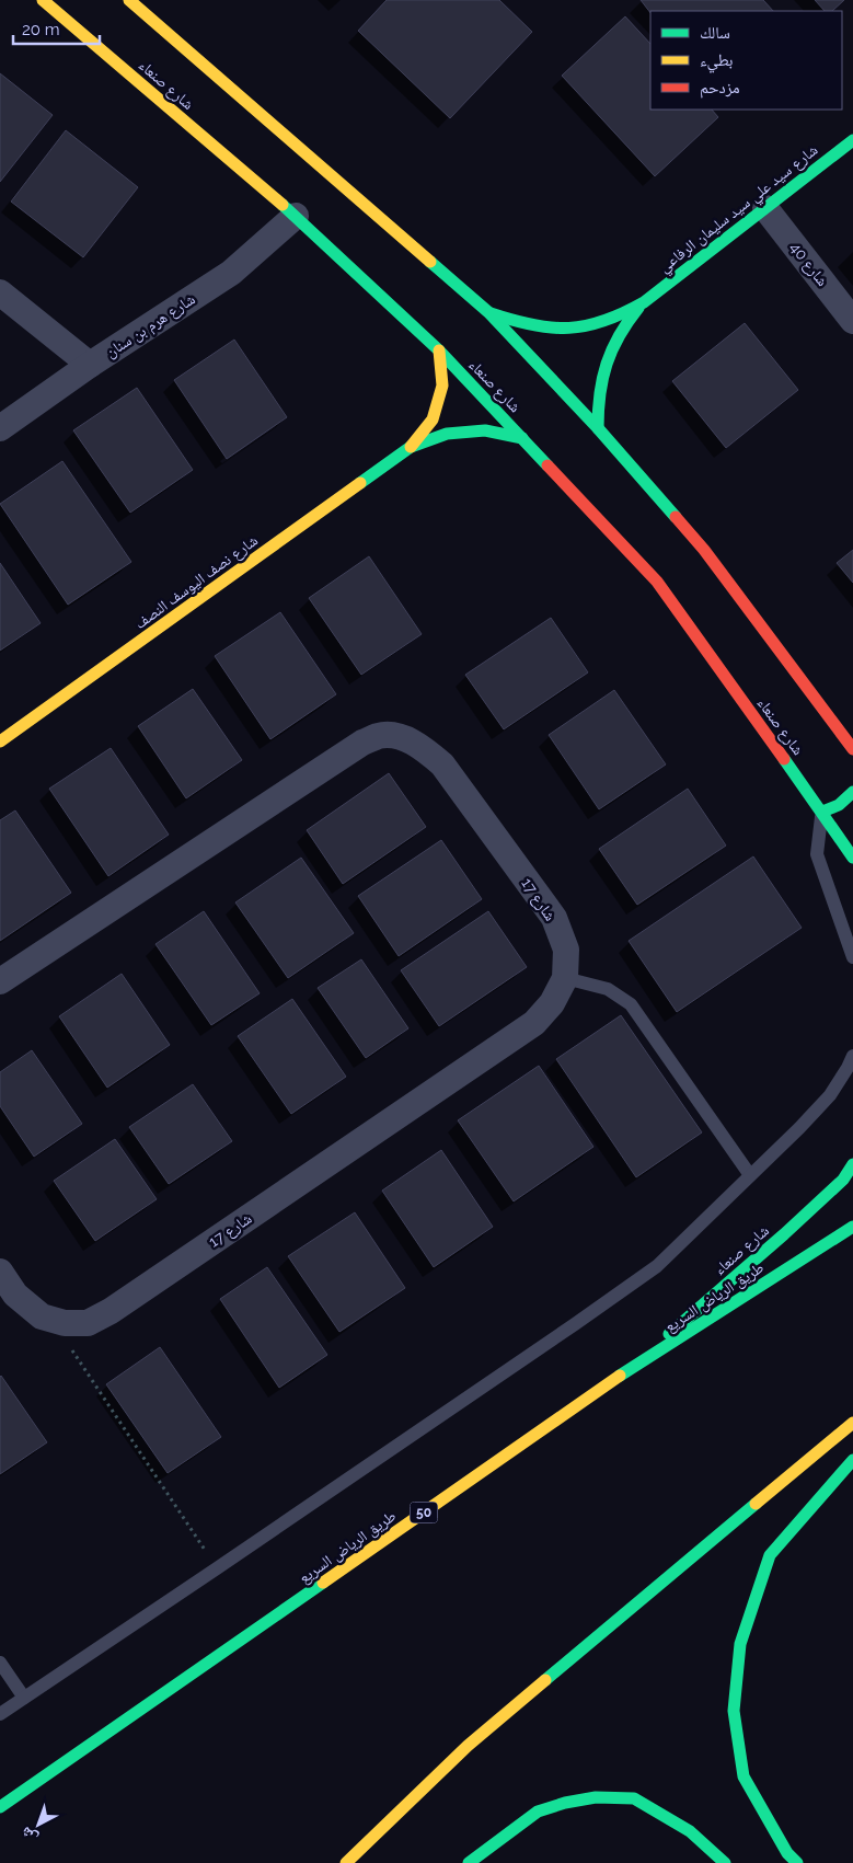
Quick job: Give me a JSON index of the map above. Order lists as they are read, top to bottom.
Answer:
{
  "streets": {
    "main road": [
      "شارع صنعاء",
      "شارع سيد علي سيد سليمان الرفاعي",
      "شارع نصف اليوسف النصف",
      "طريق الرياض السريع",
      "50"
    ],
    "street": ["شارع 40", "شارع هرم بن سنان", "شارع 17"]
  },
  "crossings": [
    ["شارع صنعاء", "شارع هرم بن سنان"],
    ["شارع صنعاء", "طريق الرياض السريع"],
    ["شارع سيد علي سيد سليمان الرفاعي", "شارع 40"]
  ],
  "legend": ["سالك", "بطيء", "مزدحم"],
  "scale_bar": "20 m",
  "north": "bottom left"
}
